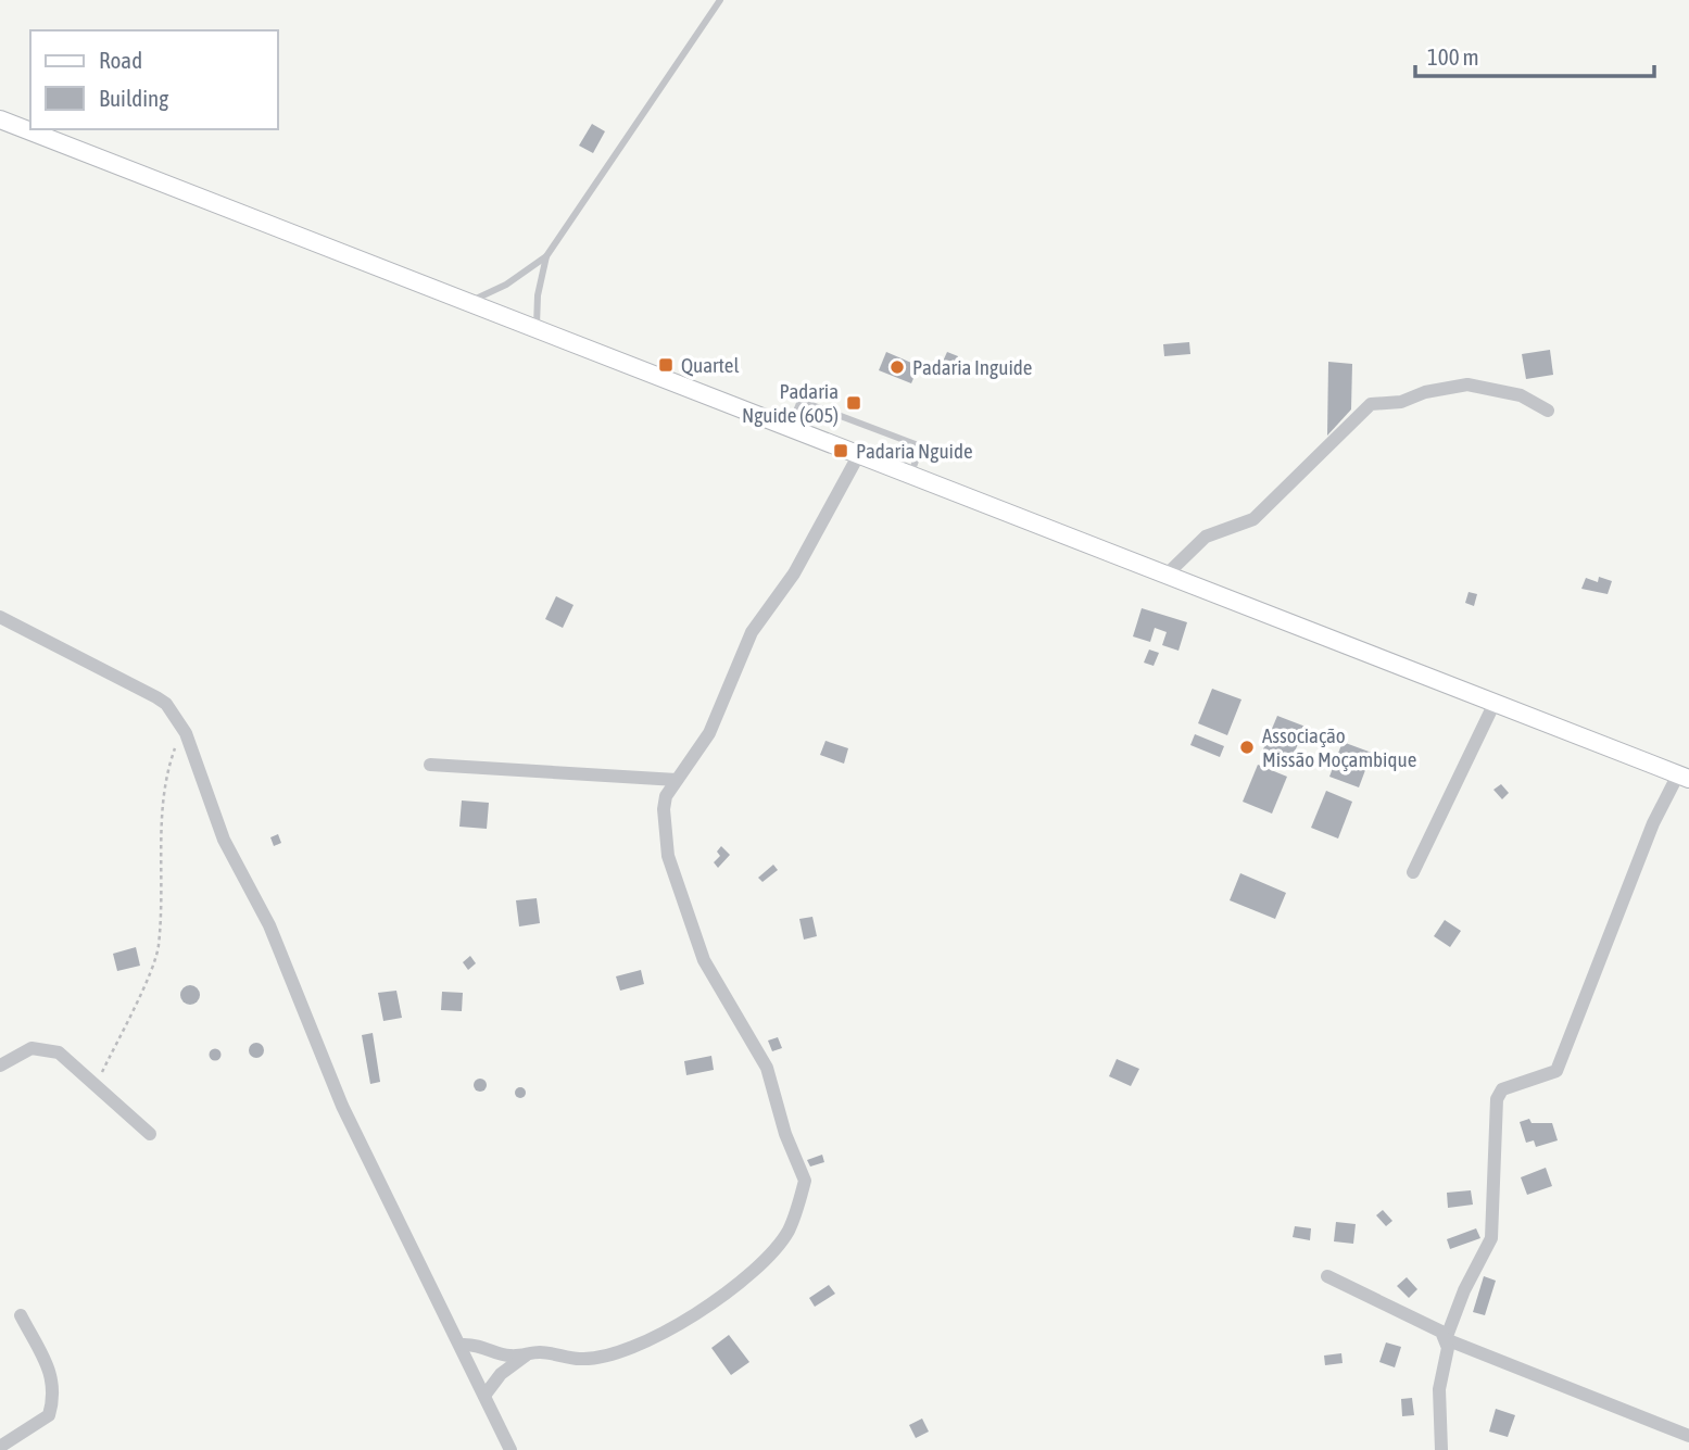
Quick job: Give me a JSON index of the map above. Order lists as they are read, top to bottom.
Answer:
{
  "places": {
    "transit": ["Quartel", "Padaria Nguide (605)", "Padaria Nguide"],
    "other": ["Padaria Inguide", "Associação Missão Moçambique"]
  },
  "legend": ["Road", "Building"],
  "scale_bar": "100 m"
}
